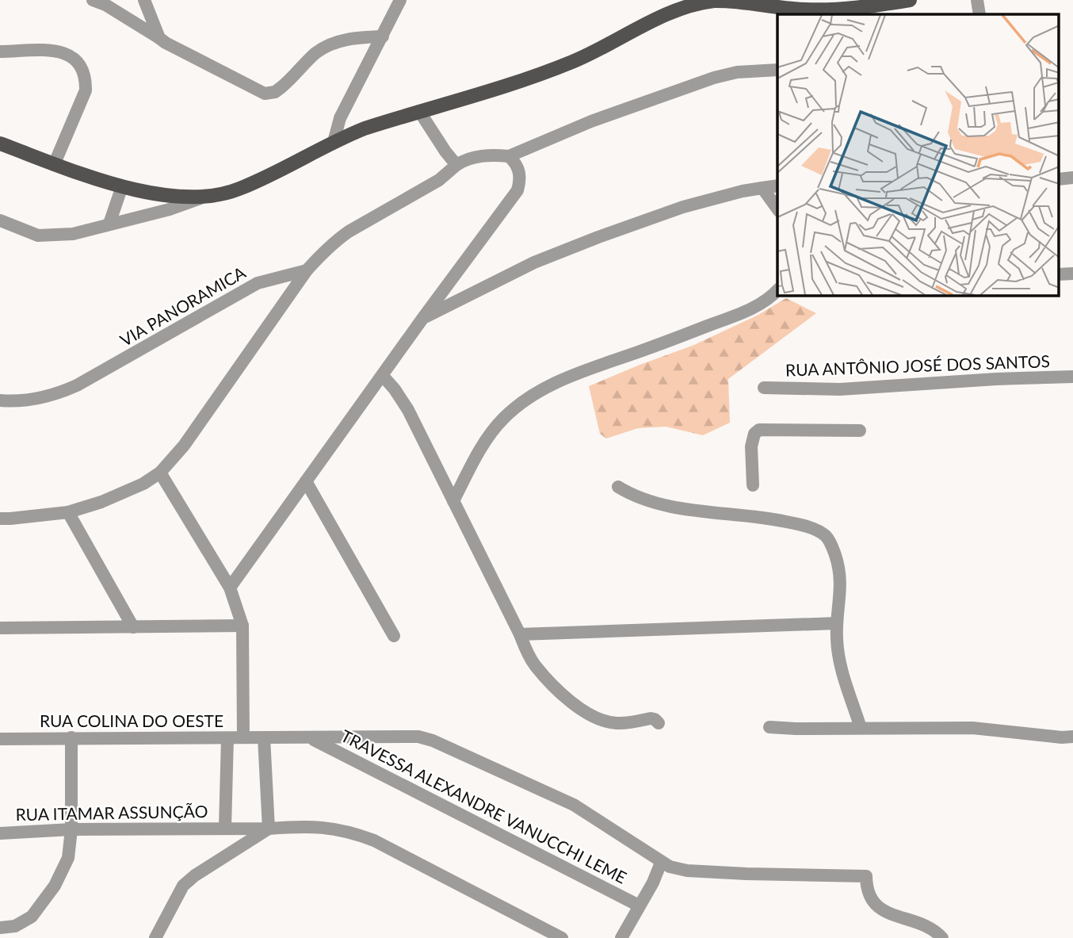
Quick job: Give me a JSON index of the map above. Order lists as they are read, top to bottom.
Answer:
{
  "streets": {
    "street": [
      "VIA PANORAMICA",
      "RUA ANTÔNIO JOSÉ DOS SANTOS",
      "RUA COLINA DO OESTE",
      "TRAVESSA ALEXANDRE VANUCCHI LEME",
      "RUA ITAMAR ASSUNÇÃO"
    ]
  },
  "crossings": [
    ["RUA COLINA DO OESTE", "TRAVESSA ALEXANDRE VANUCCHI LEME"]
  ]
}
